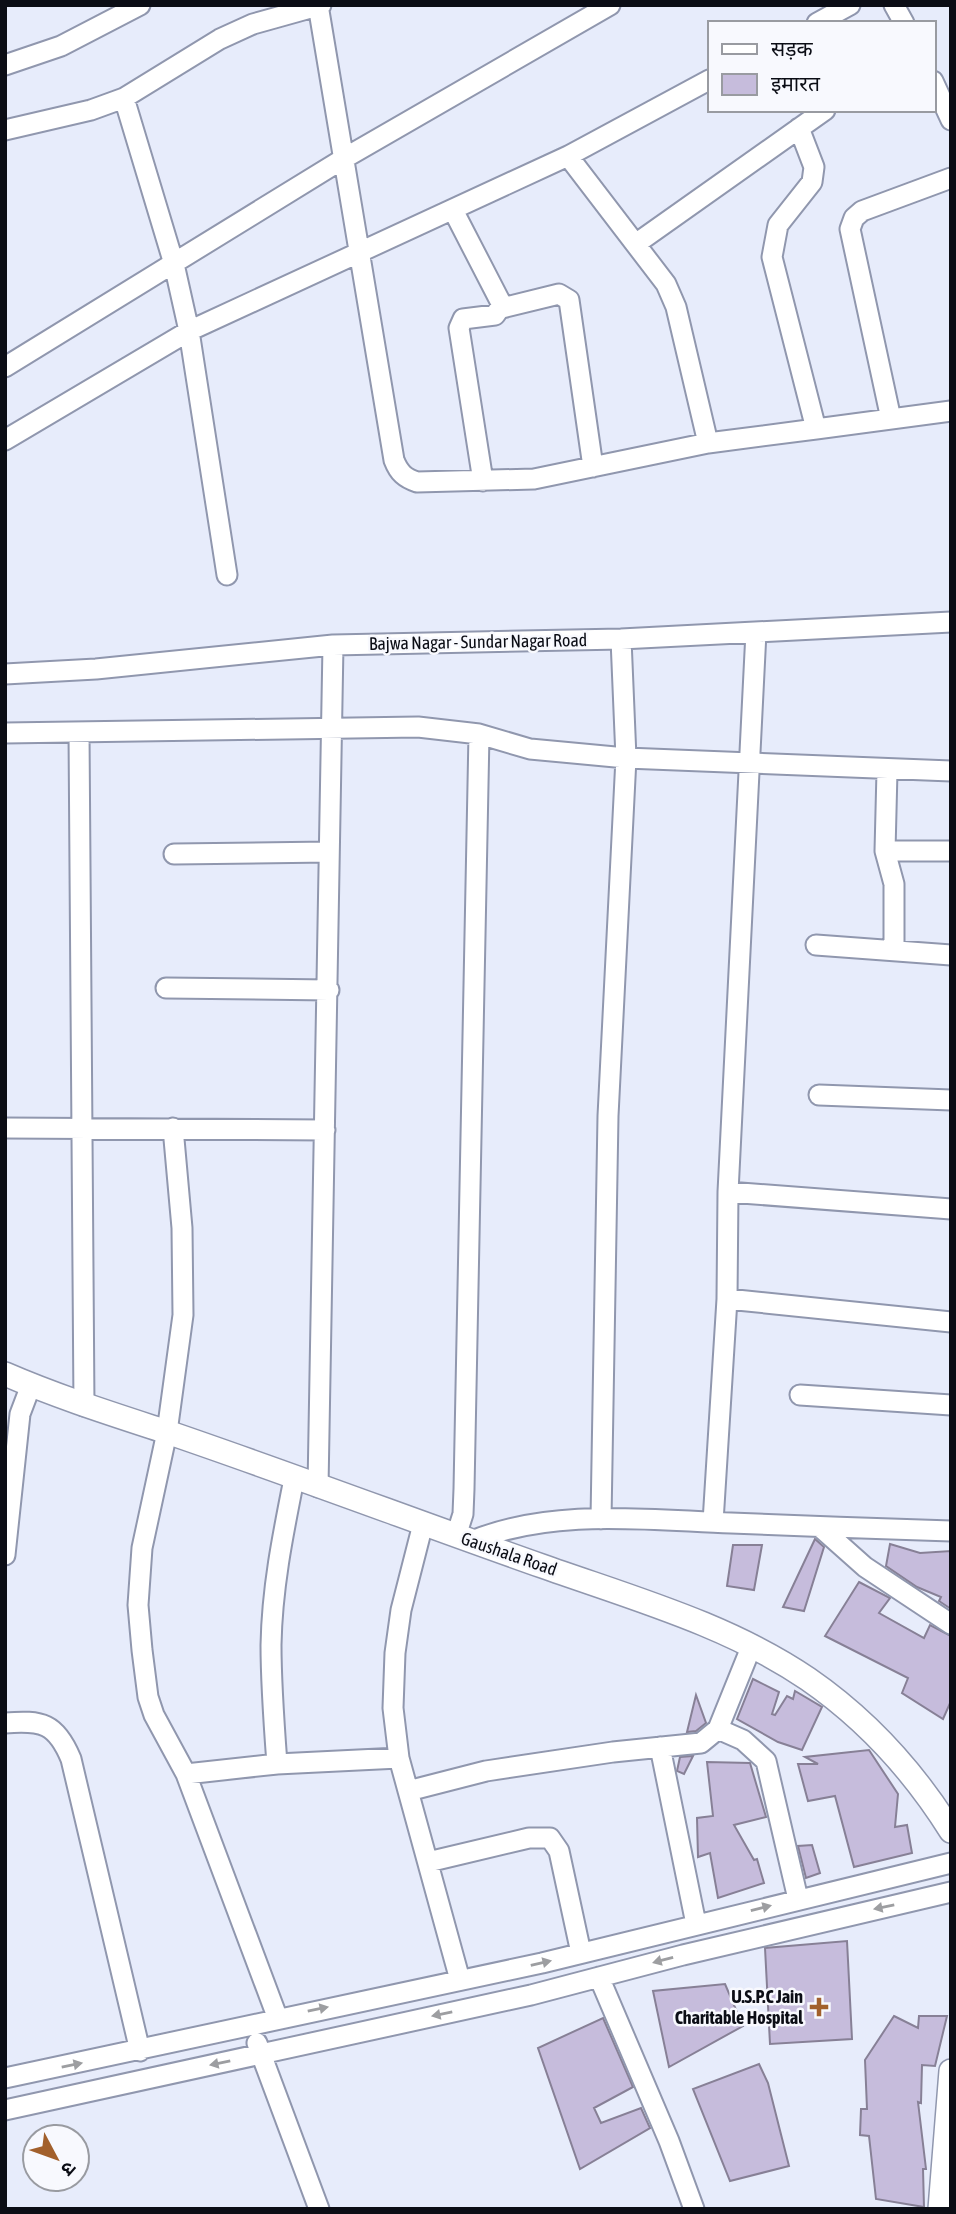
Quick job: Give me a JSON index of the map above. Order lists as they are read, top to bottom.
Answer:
{
  "streets": {
    "street": ["Bajwa Nagar - Sundar Nagar Road", "Gaushala Road"]
  },
  "places": {
    "health": ["U.S.P.C Jain Charitable Hospital"]
  },
  "legend": ["सड़क", "इमारत"],
  "north": "bottom right"
}
